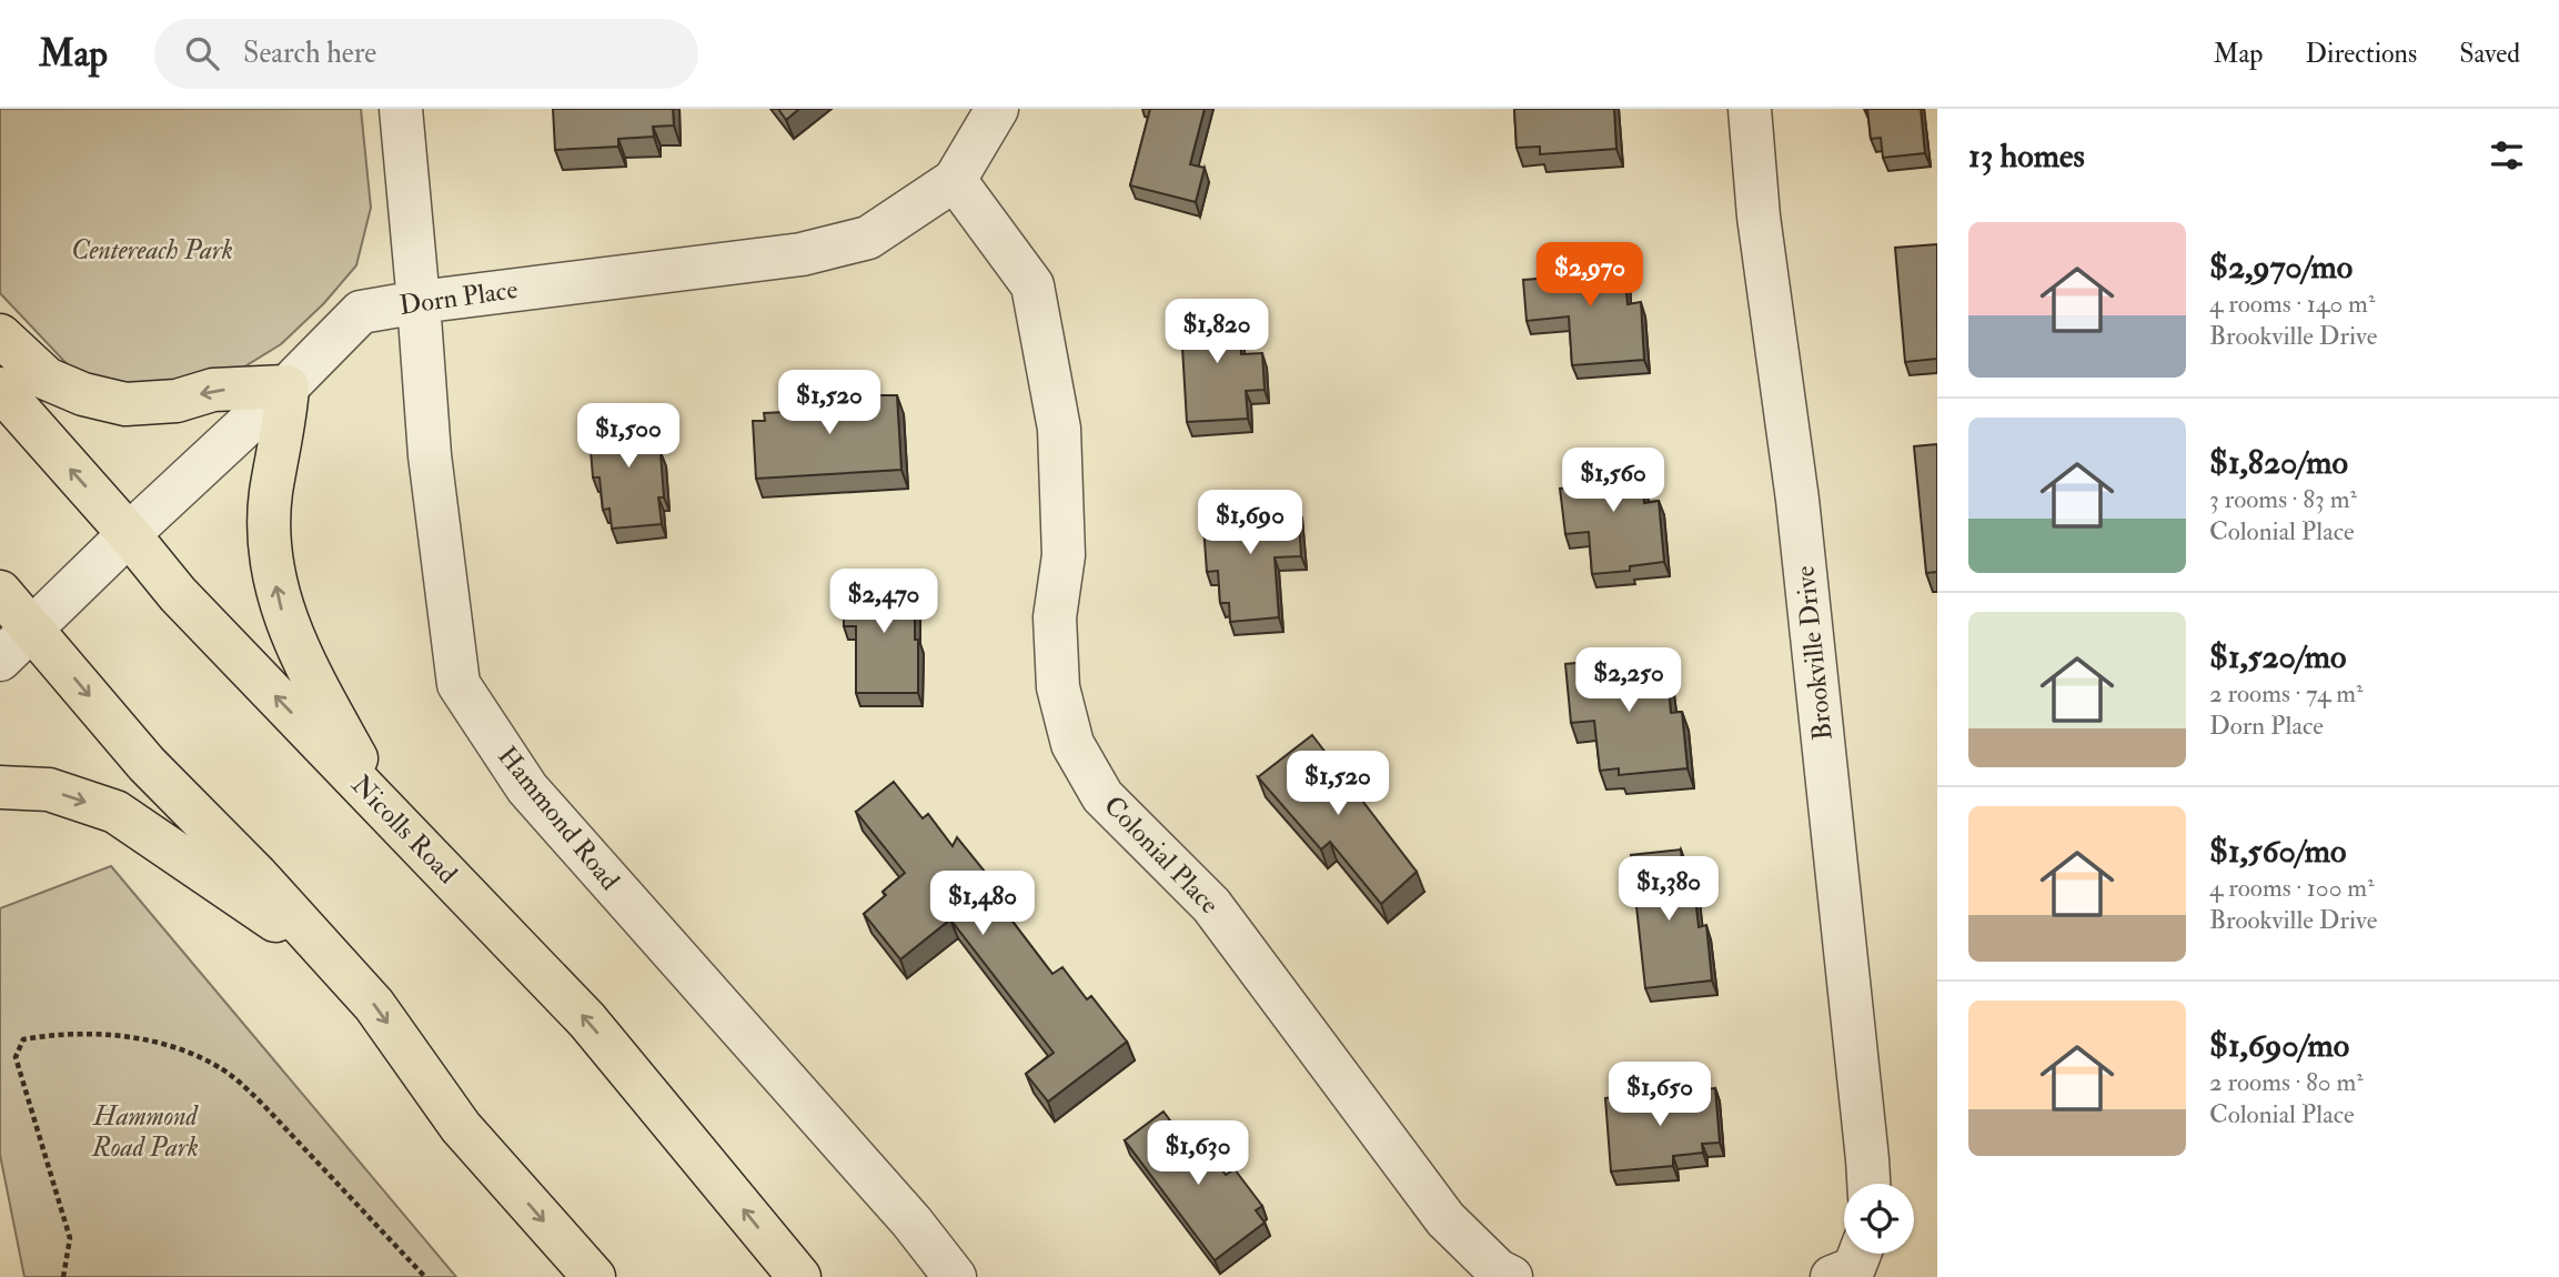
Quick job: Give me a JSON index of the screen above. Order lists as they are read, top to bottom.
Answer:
{
  "streets": {
    "highway": ["Nicolls Road"],
    "street": [
      "Dorn Place",
      "Brookville Drive",
      "Hammond Road",
      "Colonial Place"
    ]
  },
  "crossings": [
    ["Dorn Place", "Hammond Road"],
    ["Dorn Place", "Nicolls Road"],
    ["Dorn Place", "Colonial Place"]
  ],
  "parks": ["Centereach Park", "Hammond Road Park"],
  "page": {
    "header": "Map",
    "search": "Search here",
    "nav": ["Map", "Directions", "Saved"],
    "heading": "13 homes",
    "list": [
      {
        "name": "$2,970/mo",
        "note": "4 rooms · 140 m² · Brookville Drive"
      },
      {
        "name": "$1,820/mo",
        "note": "3 rooms · 83 m² · Colonial Place"
      },
      {
        "name": "$1,520/mo",
        "note": "2 rooms · 74 m² · Dorn Place"
      },
      {
        "name": "$1,560/mo",
        "note": "4 rooms · 100 m² · Brookville Drive"
      },
      {
        "name": "$1,690/mo",
        "note": "2 rooms · 80 m² · Colonial Place"
      }
    ],
    "price": [
      "$2,970",
      "$1,820",
      "$1,520",
      "$1,500",
      "$1,560",
      "$1,690",
      "$2,470",
      "$2,250",
      "$1,520",
      "$1,380",
      "$1,480",
      "$1,650",
      "$1,630"
    ]
  }
}
